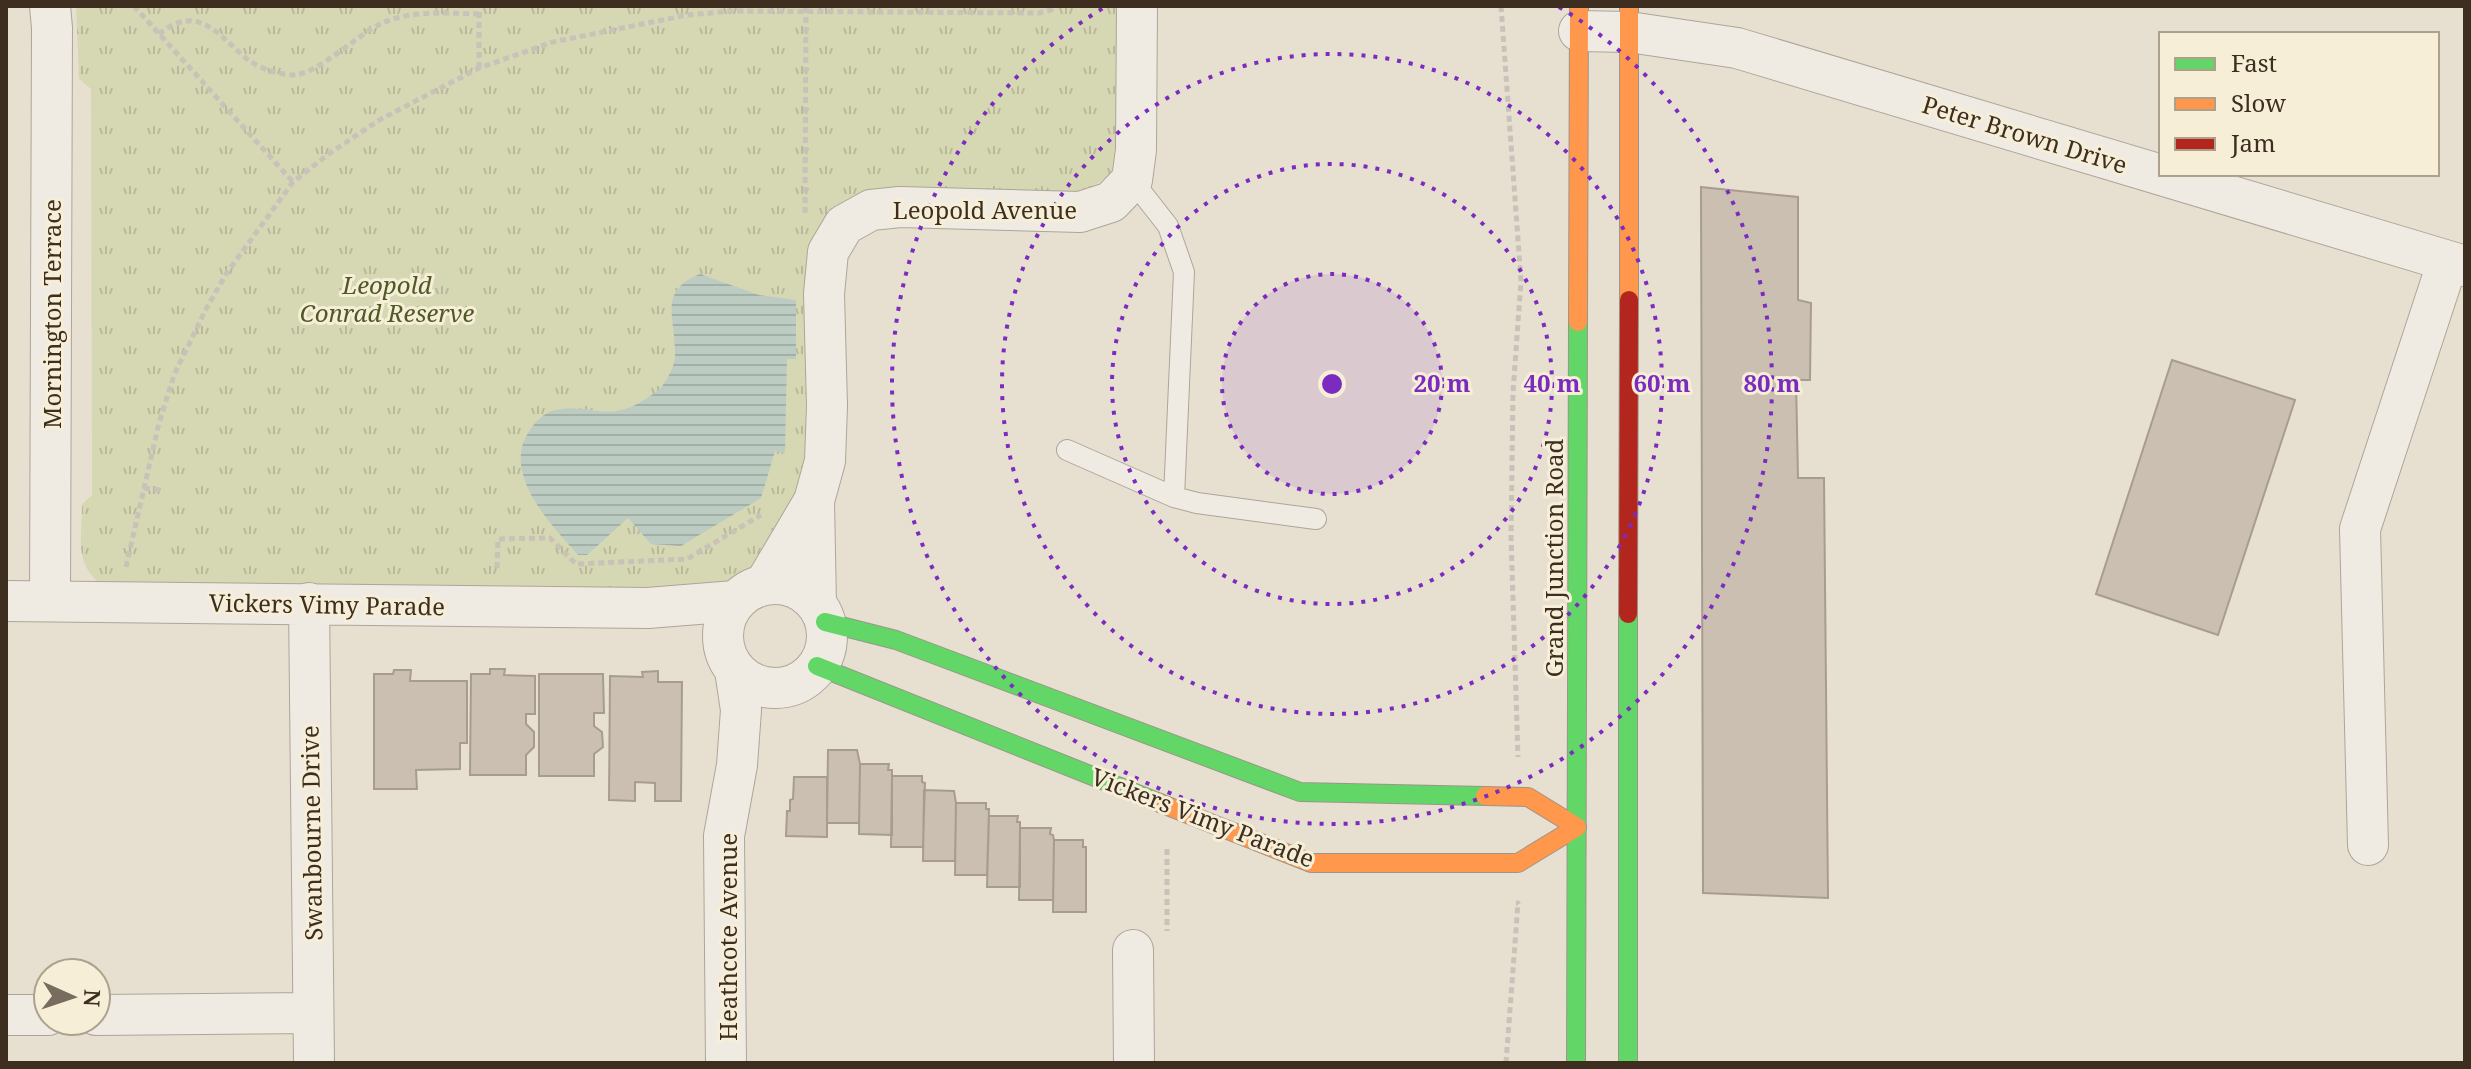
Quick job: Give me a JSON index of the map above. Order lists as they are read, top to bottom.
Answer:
{
  "streets": {
    "main road": ["Grand Junction Road", "Vickers Vimy Parade"],
    "street": [
      "Peter Brown Drive",
      "Leopold Avenue",
      "Mornington Terrace",
      "Swanbourne Drive",
      "Heathcote Avenue"
    ]
  },
  "crossings": [
    ["Peter Brown Drive", "Grand Junction Road"],
    ["Leopold Avenue", "Vickers Vimy Parade"],
    ["Leopold Avenue", "Heathcote Avenue"],
    ["Mornington Terrace", "Vickers Vimy Parade"],
    ["Grand Junction Road", "Vickers Vimy Parade"],
    ["Vickers Vimy Parade", "Swanbourne Drive"],
    ["Vickers Vimy Parade", "Heathcote Avenue"]
  ],
  "parks": ["Leopold Conrad Reserve"],
  "legend": ["Fast", "Slow", "Jam"],
  "north": "right",
  "rings": [
    "20 m",
    "40 m",
    "60 m",
    "80 m"
  ]
}
